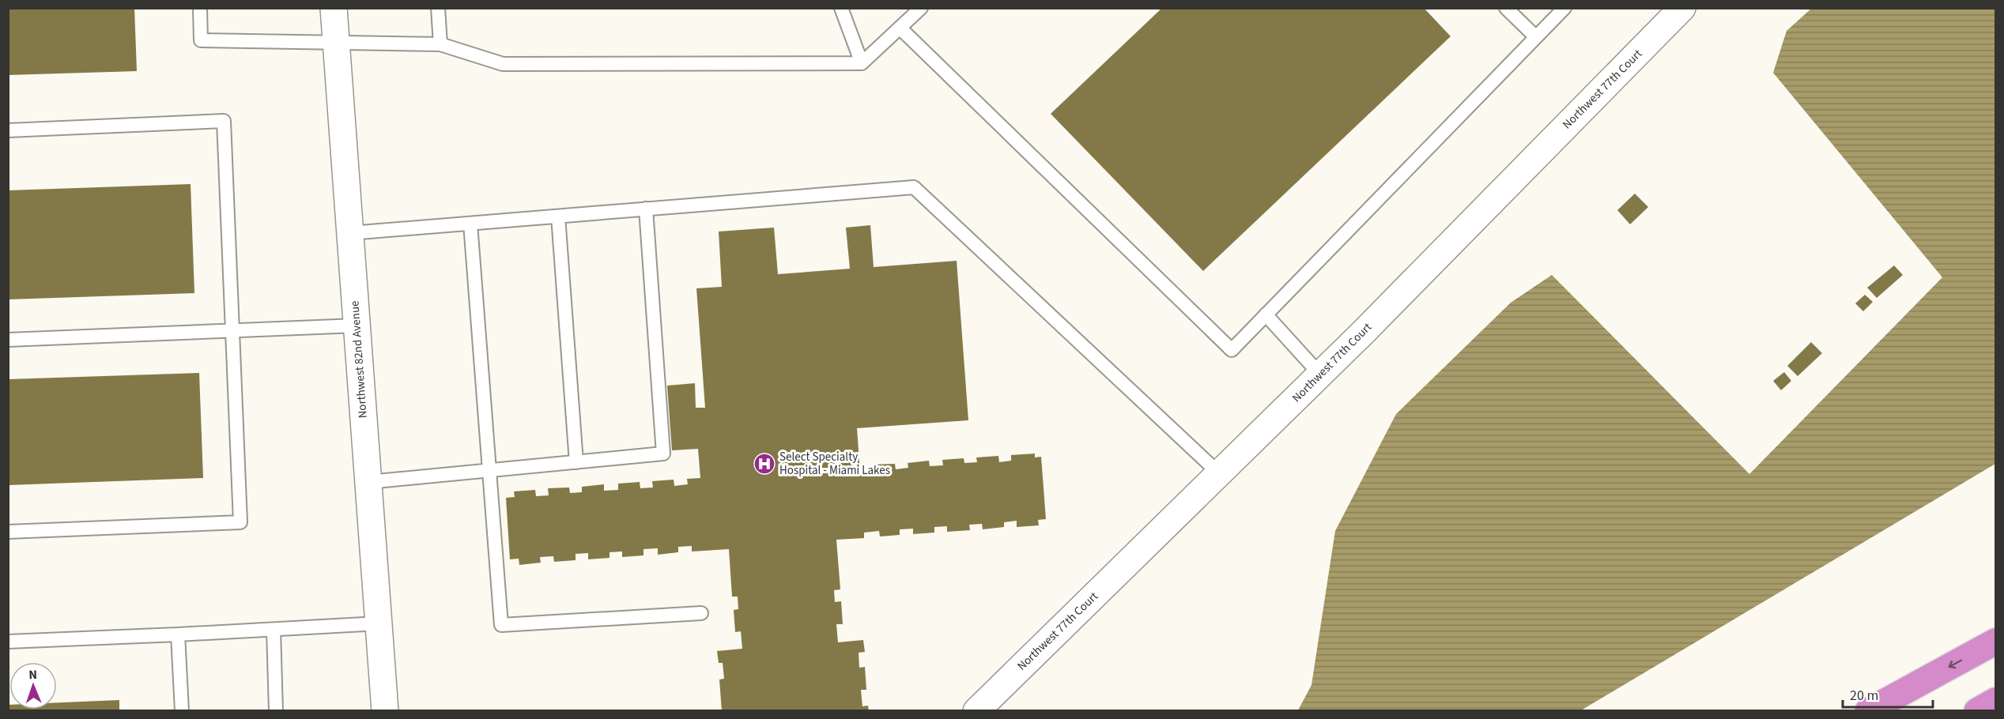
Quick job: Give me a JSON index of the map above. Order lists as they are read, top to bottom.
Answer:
{
  "streets": {
    "street": ["Northwest 77th Court", "Northwest 82nd Avenue"]
  },
  "places": {
    "hospital": ["Select Specialty Hospital - Miami Lakes"]
  },
  "scale_bar": "20 m",
  "north": "top"
}
